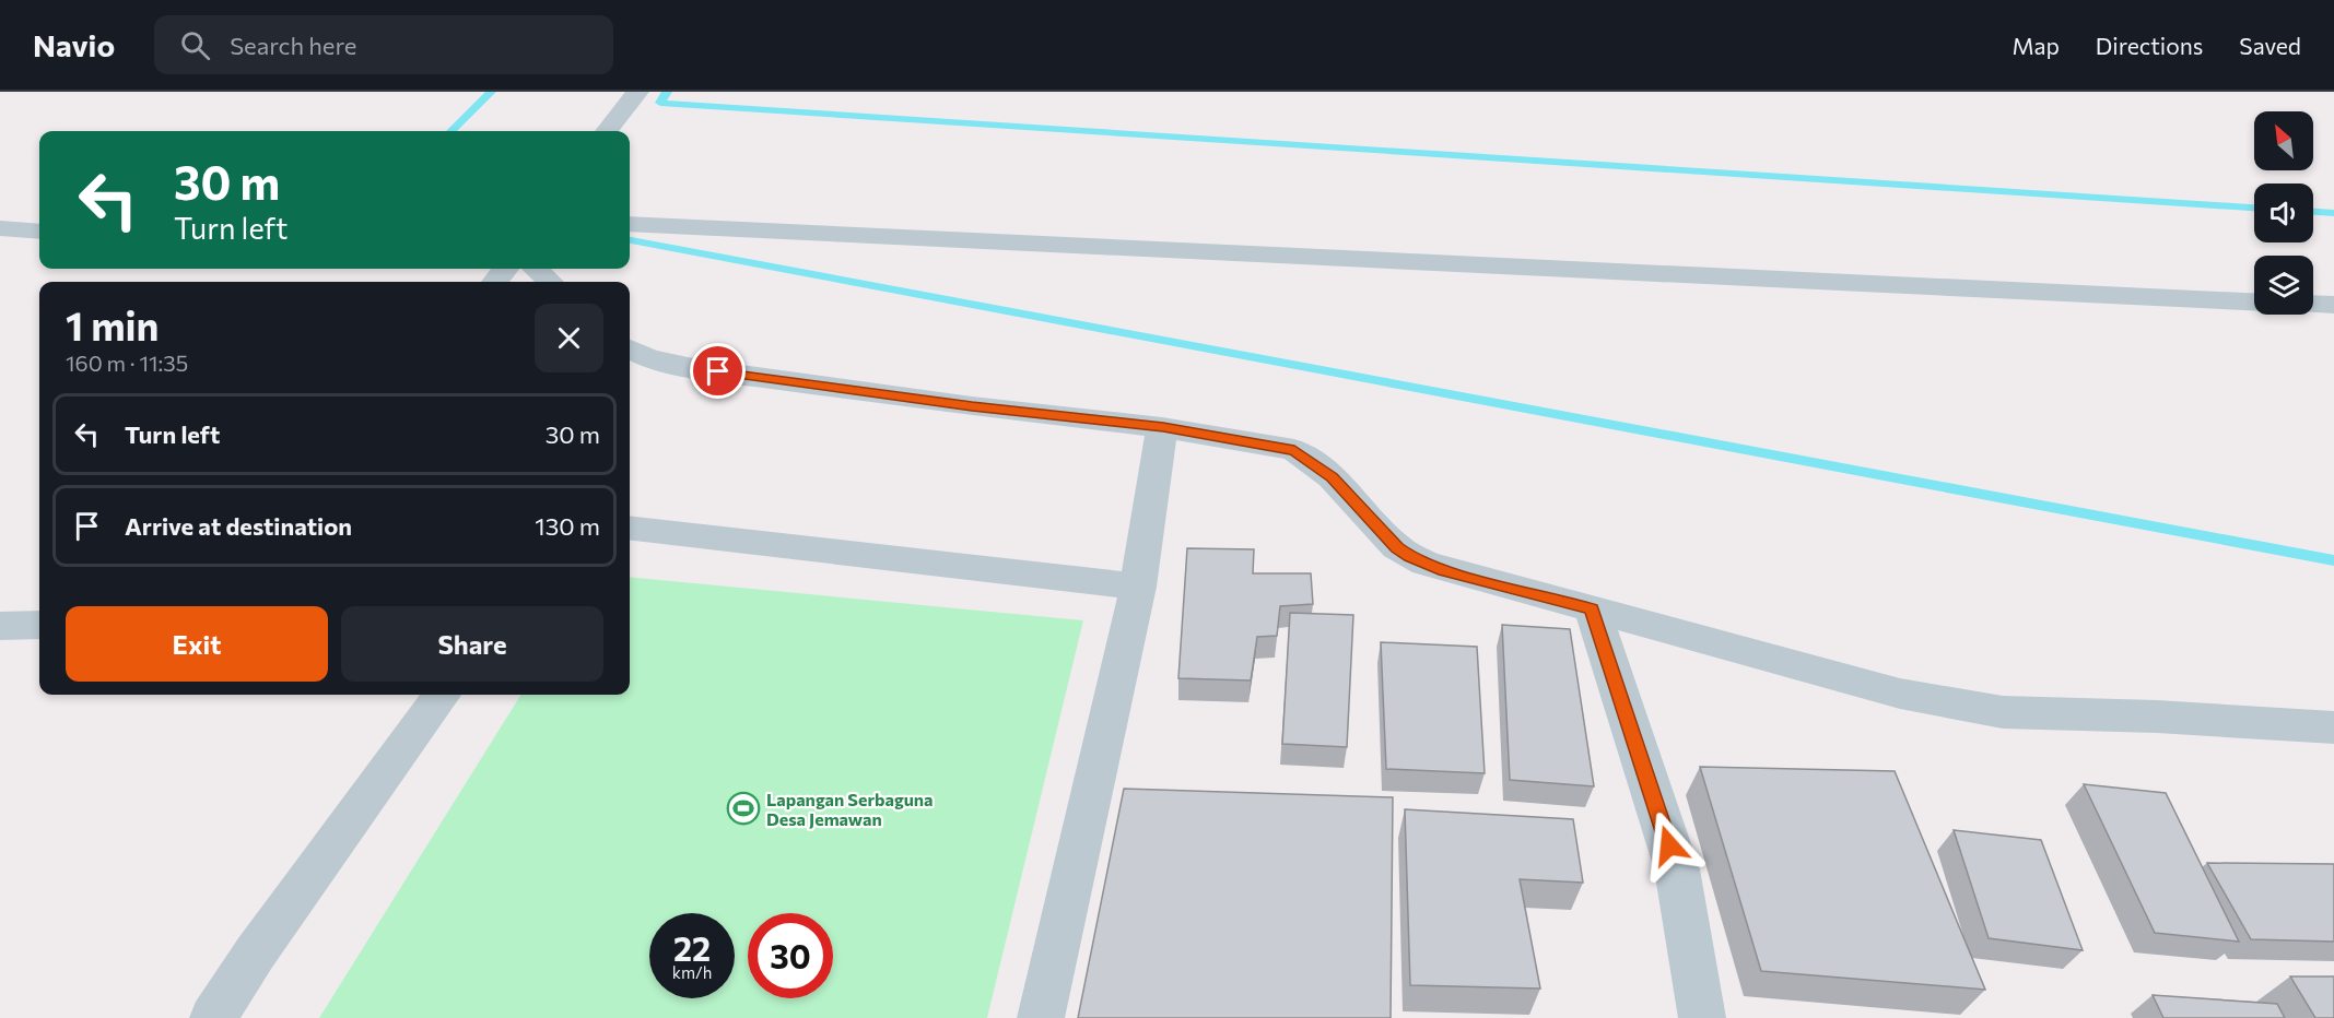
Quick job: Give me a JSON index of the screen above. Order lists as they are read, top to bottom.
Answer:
{
  "places": {
    "sports": ["Lapangan Serbaguna Desa Jemawan"]
  },
  "north": "top left",
  "page": {
    "header": "Navio",
    "search": "Search here",
    "nav": ["Map", "Directions", "Saved"],
    "turn": ["30 m", "Turn left"],
    "heading": ["1 min", "160 m · 11:35"],
    "list": [
      {
        "name": "Turn left",
        "value": "30 m"
      },
      {
        "name": "Arrive at destination",
        "value": "130 m"
      }
    ],
    "buttons": ["Exit", "Share"],
    "speed": "22 km/h",
    "limit": "30"
  }
}
